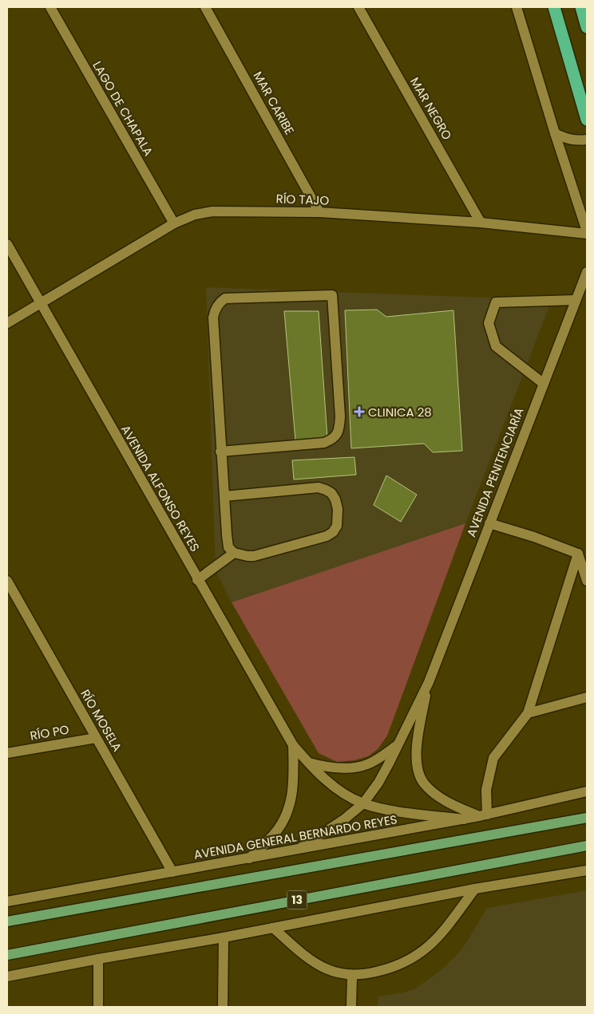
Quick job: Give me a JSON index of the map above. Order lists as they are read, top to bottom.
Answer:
{
  "streets": {
    "main road": ["13"],
    "street": [
      "MAR CARIBE",
      "LAGO DE CHAPALA",
      "MAR NEGRO",
      "RÍO TAJO",
      "AVENIDA PENITENCIARÍA",
      "AVENIDA ALFONSO REYES",
      "RÍO MOSELA",
      "RÍO PO",
      "AVENIDA GENERAL BERNARDO REYES"
    ]
  },
  "crossings": [
    ["MAR CARIBE", "RÍO TAJO"],
    ["LAGO DE CHAPALA", "RÍO TAJO"],
    ["MAR NEGRO", "RÍO TAJO"],
    ["RÍO TAJO", "AVENIDA ALFONSO REYES"],
    ["AVENIDA PENITENCIARÍA", "AVENIDA ALFONSO REYES"],
    ["AVENIDA PENITENCIARÍA", "AVENIDA GENERAL BERNARDO REYES"],
    ["AVENIDA ALFONSO REYES", "AVENIDA GENERAL BERNARDO REYES"],
    ["RÍO MOSELA", "RÍO PO"],
    ["RÍO MOSELA", "AVENIDA GENERAL BERNARDO REYES"]
  ],
  "places": {
    "health": ["CLINICA 28"]
  }
}
